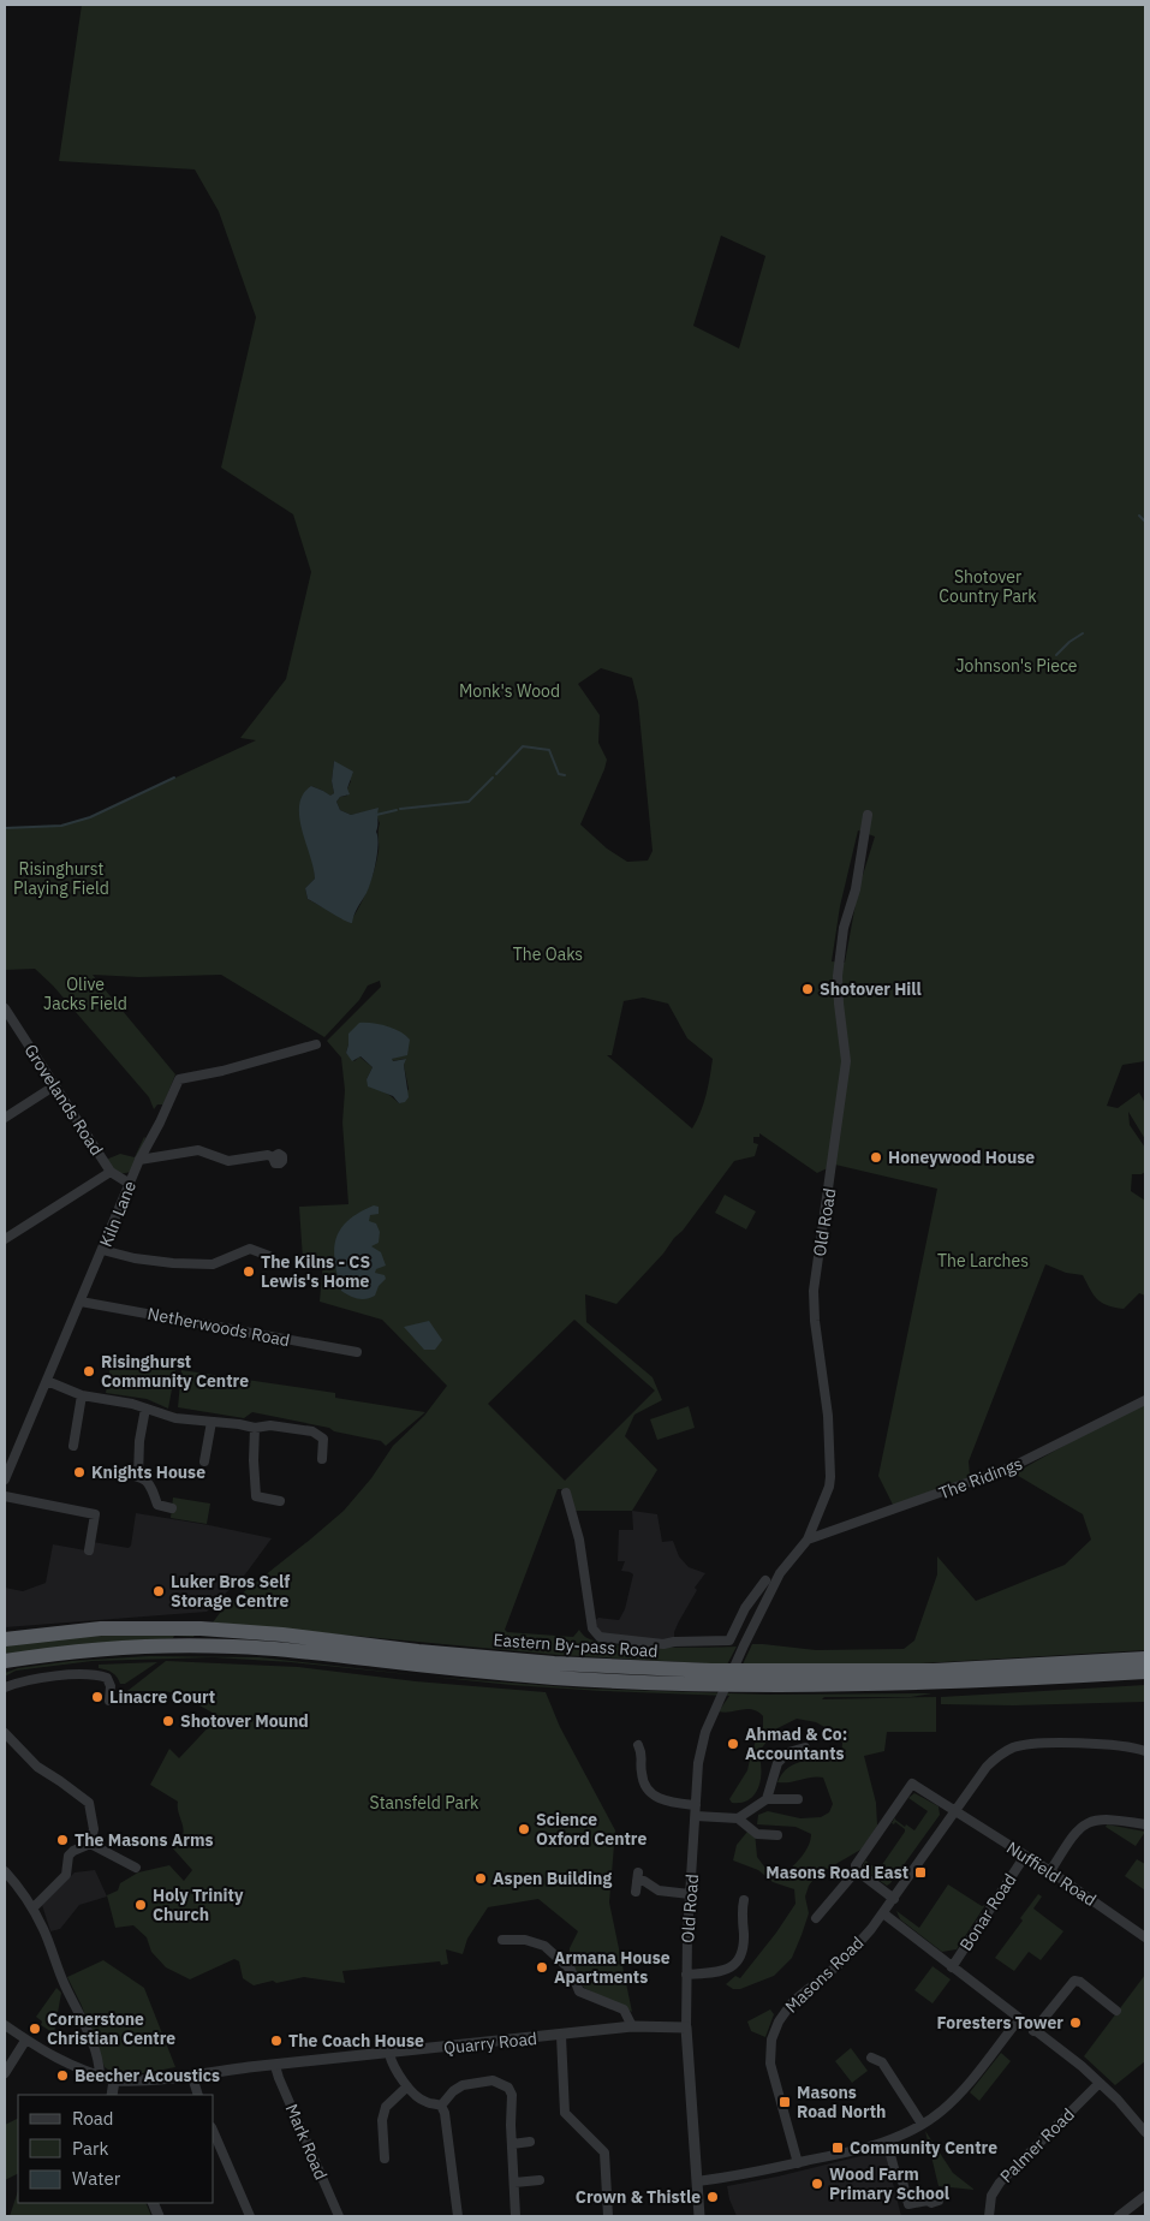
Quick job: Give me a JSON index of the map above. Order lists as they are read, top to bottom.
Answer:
{
  "streets": {
    "highway": ["Eastern By-pass Road"],
    "street": [
      "Grovelands Road",
      "Kiln Lane",
      "Old Road",
      "Netherwoods Road",
      "The Ridings",
      "Nuffield Road",
      "Bonar Road",
      "Masons Road",
      "Quarry Road",
      "Mark Road",
      "Palmer Road"
    ]
  },
  "crossings": [
    ["Grovelands Road", "Kiln Lane"],
    ["Kiln Lane", "Netherwoods Road"],
    ["Old Road", "The Ridings"],
    ["Old Road", "Quarry Road"],
    ["Nuffield Road", "Bonar Road"],
    ["Nuffield Road", "Masons Road"],
    ["Quarry Road", "Mark Road"]
  ],
  "parks": [
    "Shotover Country Park",
    "Johnson's Piece",
    "Monk's Wood",
    "Risinghurst Playing Field",
    "The Oaks",
    "Olive Jacks Field",
    "The Larches",
    "Stansfeld Park"
  ],
  "places": {
    "other": [
      "Shotover Hill",
      "Honeywood House",
      "The Kilns - CS Lewis's Home",
      "Risinghurst Community Centre",
      "Knights House",
      "Luker Bros Self Storage Centre",
      "Linacre Court",
      "Shotover Mound",
      "Ahmad & Co: Accountants",
      "Science Oxford Centre",
      "The Masons Arms",
      "Aspen Building",
      "Holy Trinity Church",
      "Armana House Apartments",
      "Foresters Tower",
      "Cornerstone Christian Centre",
      "The Coach House",
      "Beecher Acoustics",
      "Wood Farm Primary School",
      "Crown & Thistle"
    ],
    "transit": ["Masons Road East", "Masons Road North", "Community Centre"]
  },
  "legend": ["Road", "Park", "Water"]
}
